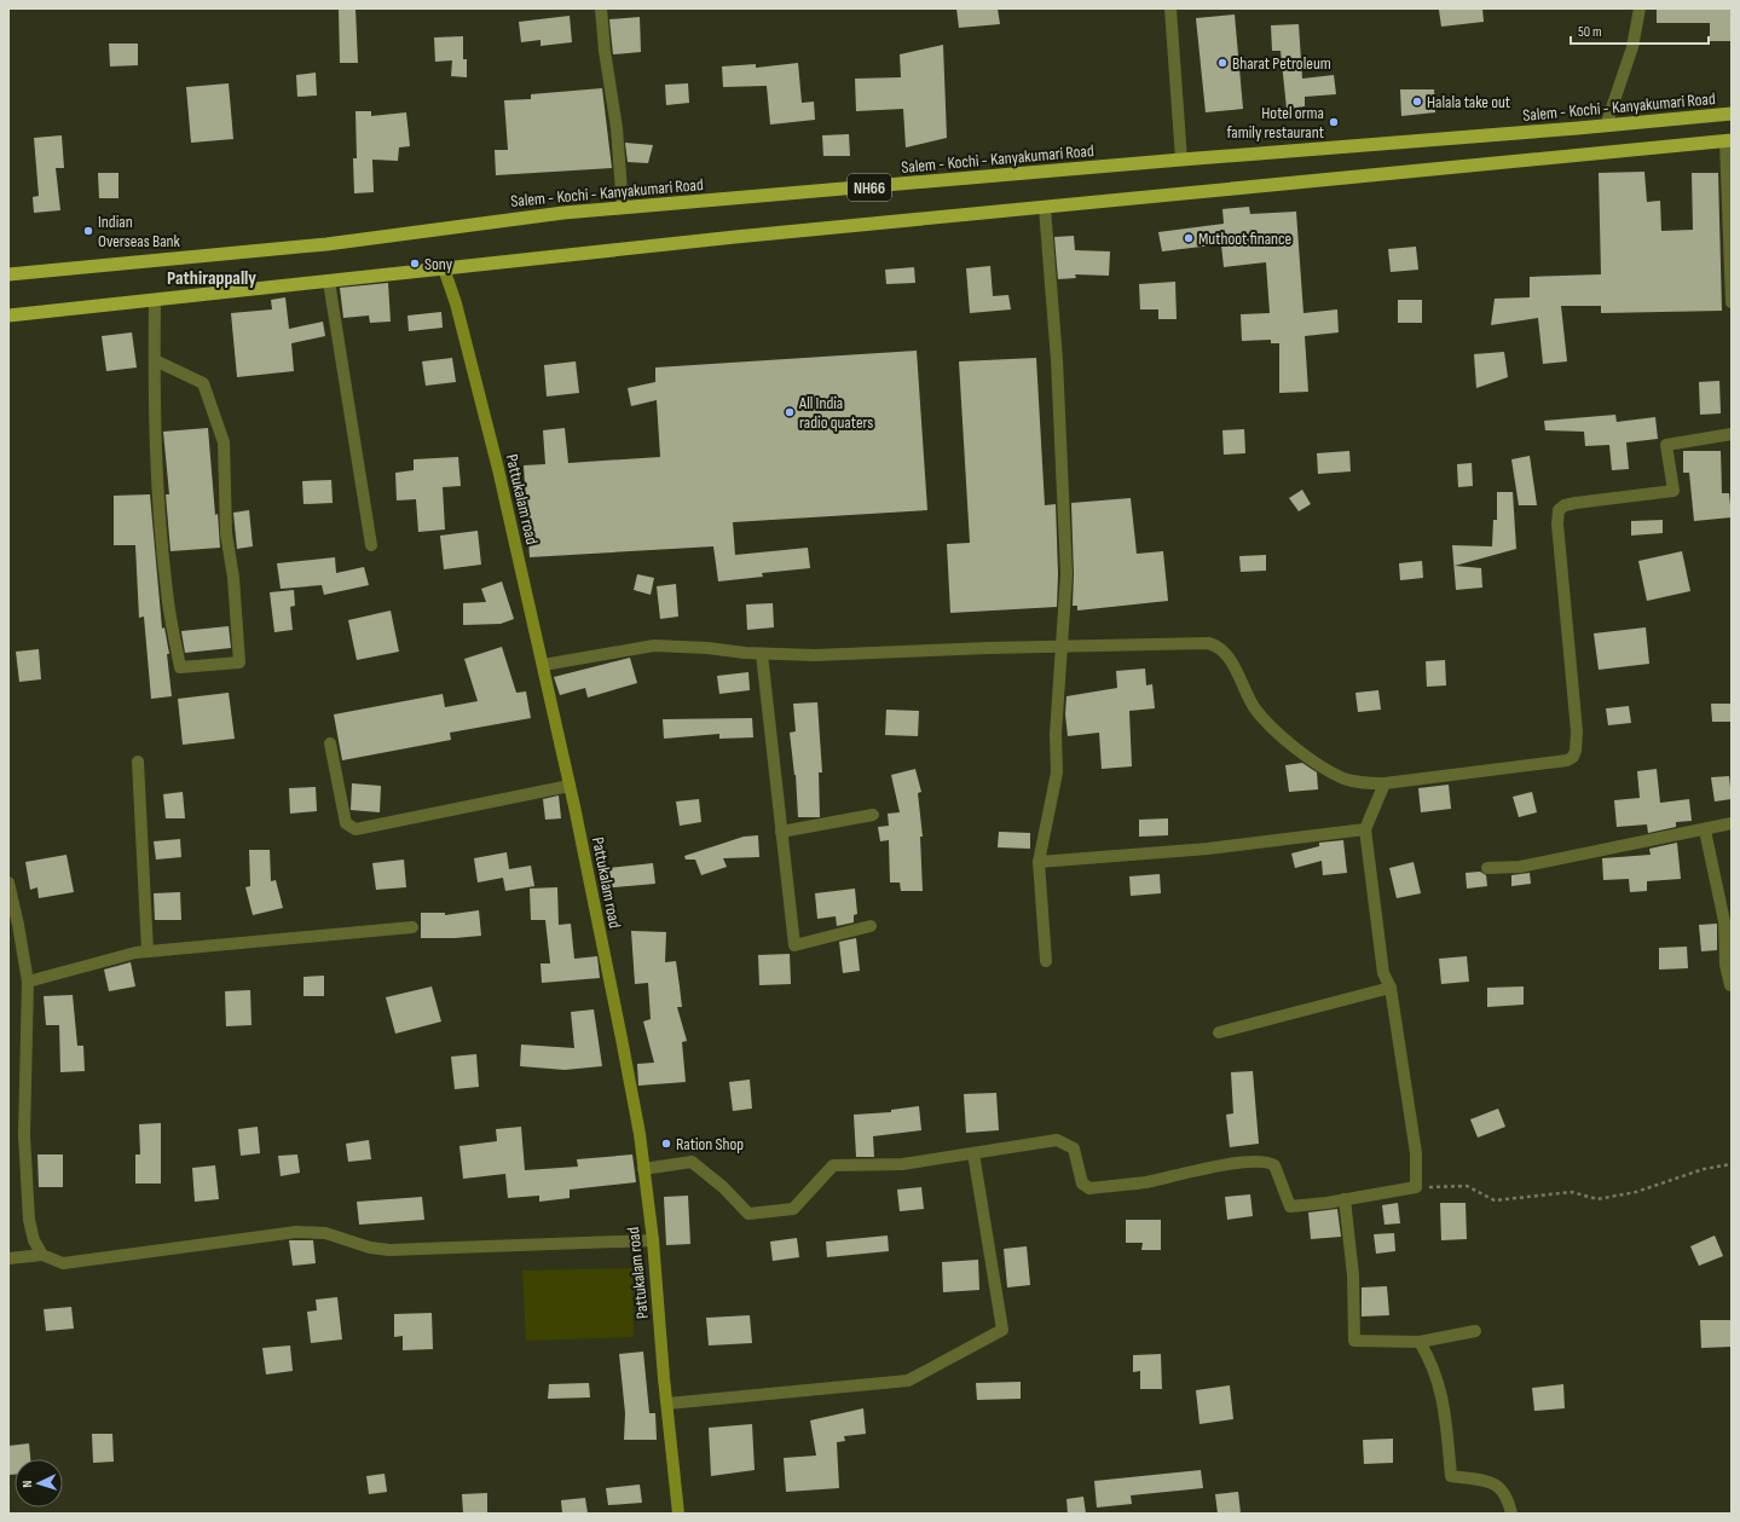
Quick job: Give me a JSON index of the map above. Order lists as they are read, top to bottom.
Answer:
{
  "streets": {
    "highway": ["Salem - Kochi - Kanyakumari Road", "NH66"],
    "main road": ["Pattukalam road"]
  },
  "districts": ["Pathirappally"],
  "places": [
    "Bharat Petroleum",
    "Halala take out",
    "Hotel orma family restaurant",
    "Indian Overseas Bank",
    "Muthoot finance",
    "Sony",
    "All India radio quaters",
    "Ration Shop"
  ],
  "scale_bar": "50 m",
  "north": "left"
}
